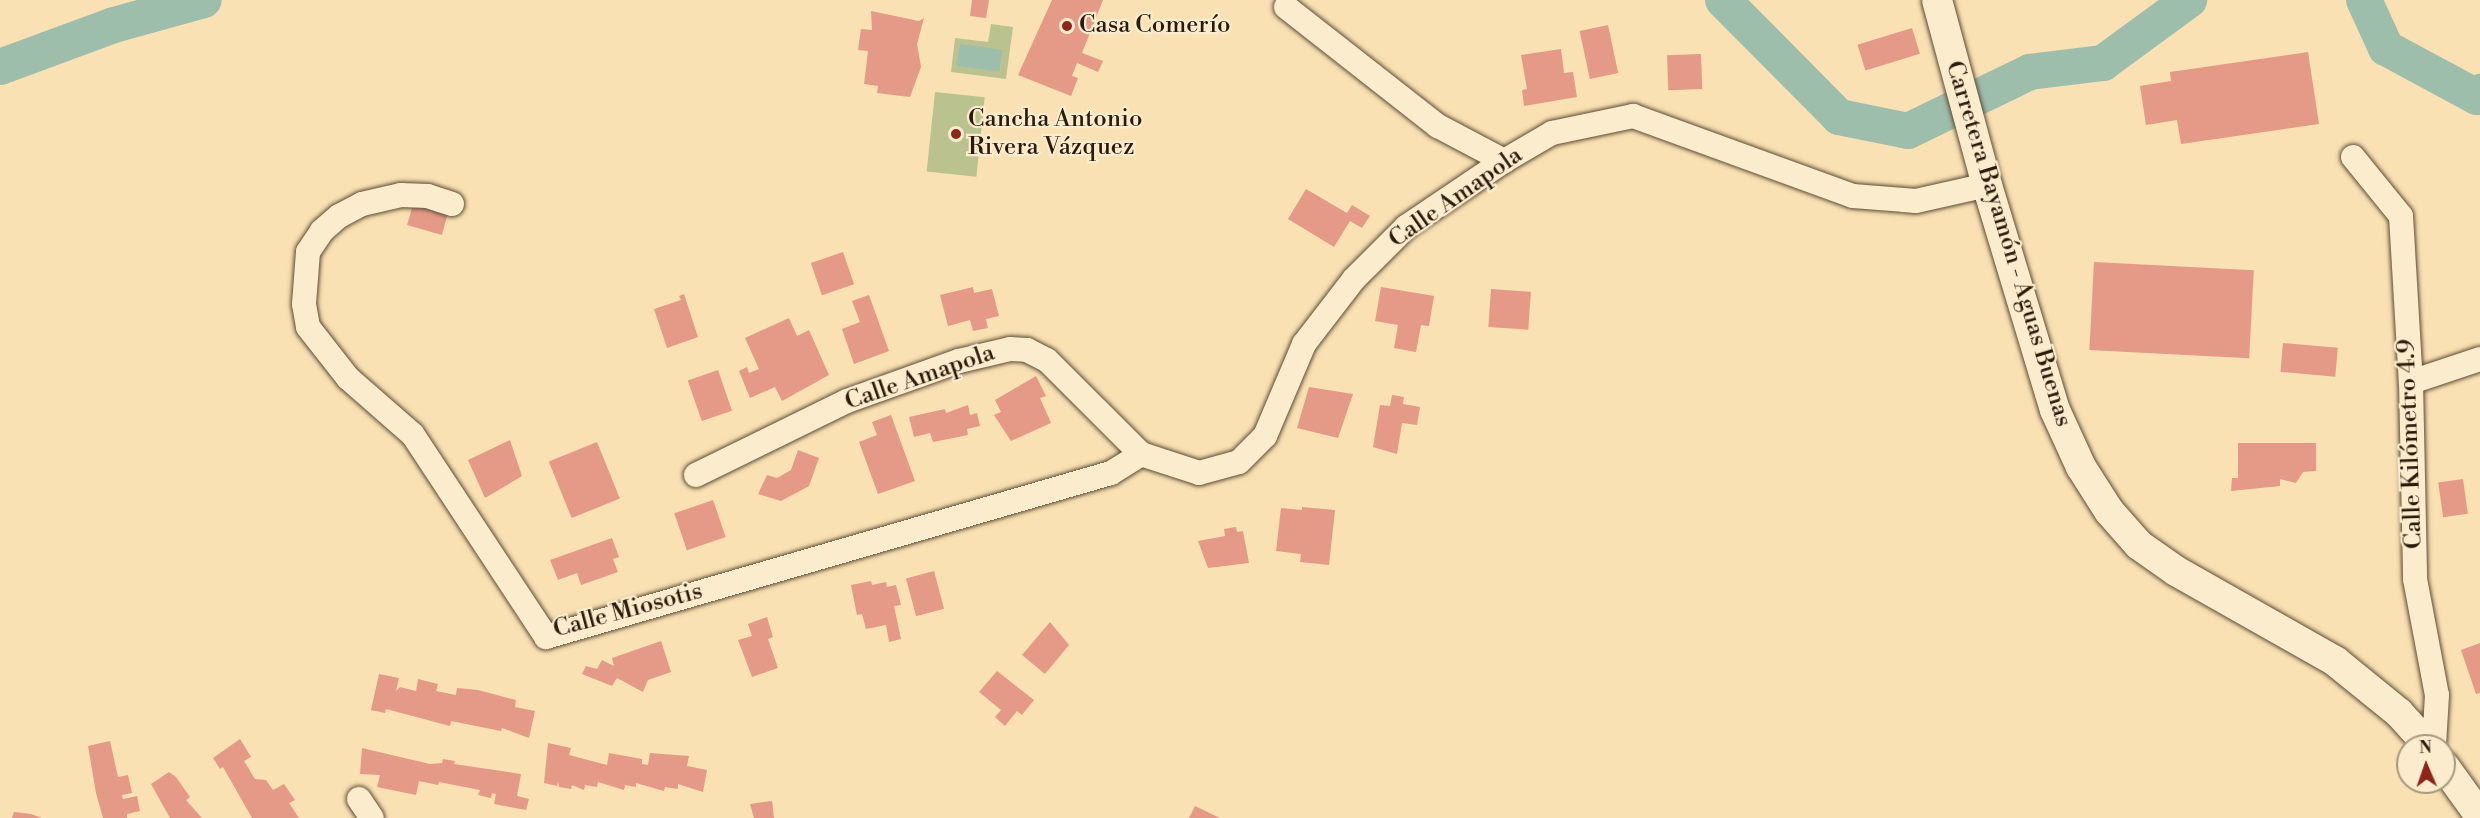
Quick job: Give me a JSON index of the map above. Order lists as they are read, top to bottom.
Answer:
{
  "streets": {
    "street": [
      "Calle Amapola",
      "Carretera Bayamón - Aguas Buenas",
      "Calle Kilómetro 4.9",
      "Calle Miosotis"
    ]
  },
  "crossings": [
    ["Calle Amapola", "Carretera Bayamón - Aguas Buenas"],
    ["Calle Amapola", "Calle Miosotis"]
  ],
  "places": ["Casa Comerío", "Cancha Antonio Rivera Vázquez"],
  "north": "top"
}
